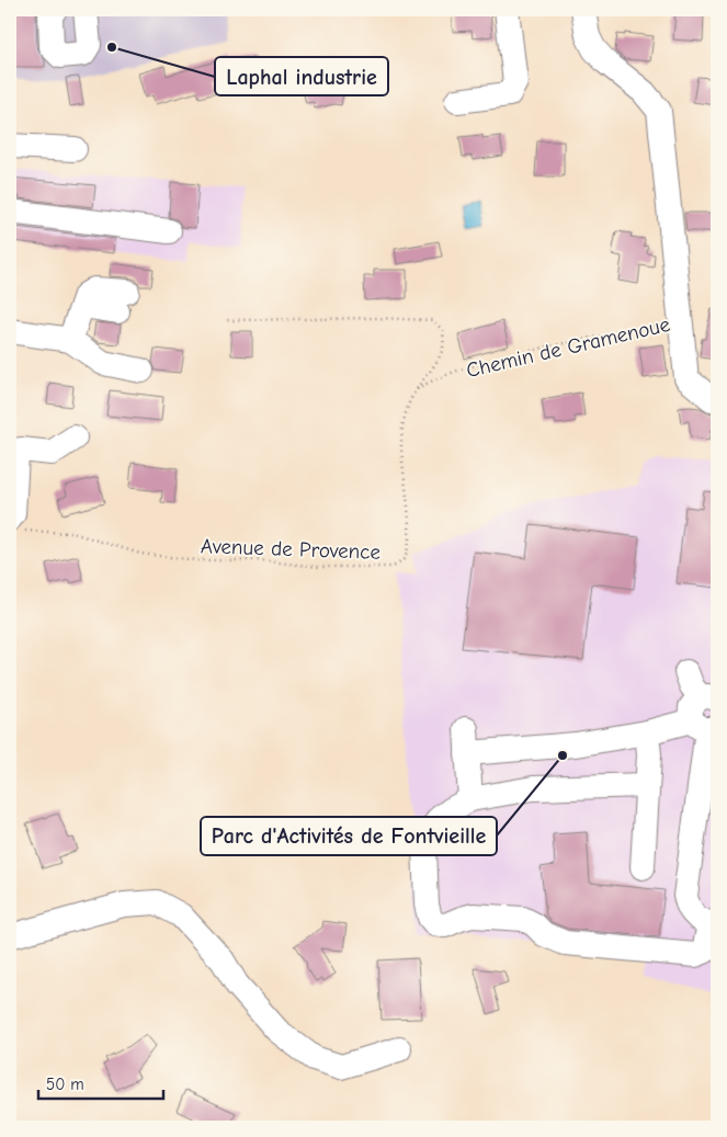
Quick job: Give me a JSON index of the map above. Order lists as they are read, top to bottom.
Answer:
{
  "streets": {
    "street": ["Chemin de Gramenoue"],
    "path": ["Avenue de Provence"]
  },
  "crossings": [
    ["Chemin de Gramenoue", "Avenue de Provence"]
  ],
  "places": ["Laphal industrie", "Parc d'Activités de Fontvieille"],
  "scale_bar": "50 m"
}
